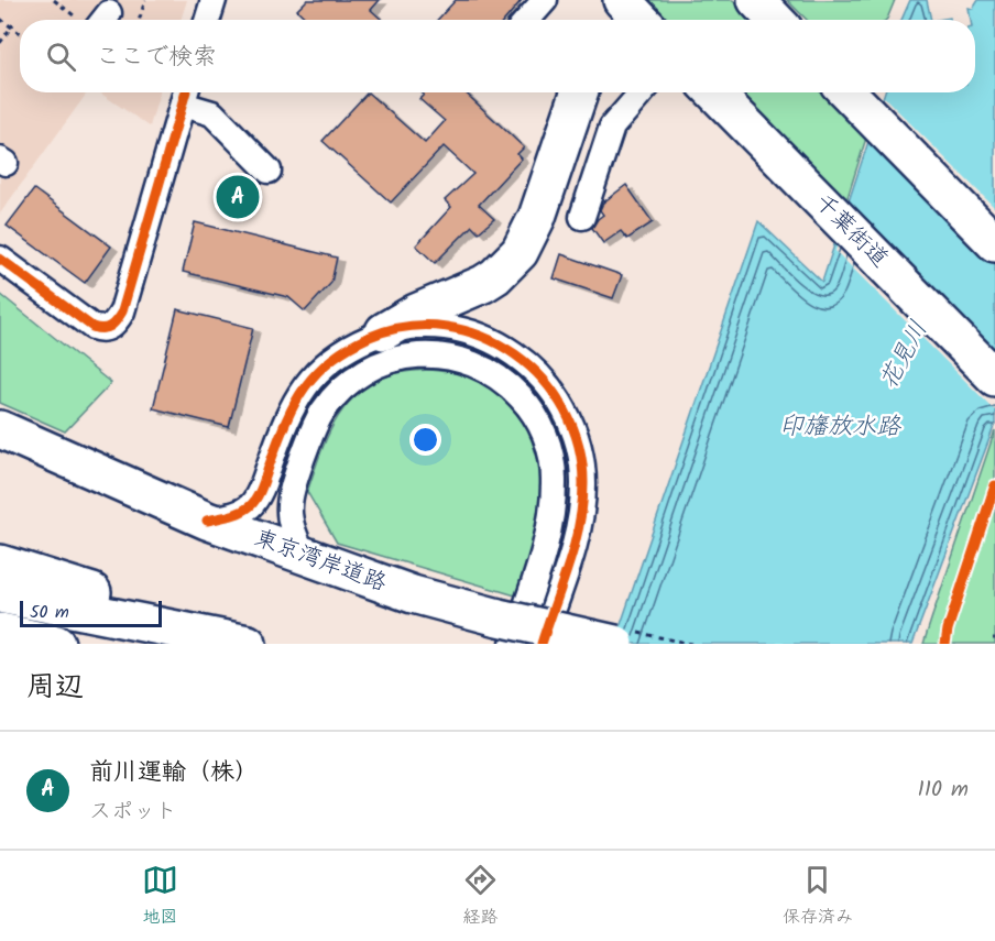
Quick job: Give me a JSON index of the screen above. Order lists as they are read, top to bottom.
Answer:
{
  "streets": {
    "highway": ["千葉街道", "東京湾岸道路"]
  },
  "water": ["花見川", "印旛放水路"],
  "scale_bar": "50 m",
  "page": {
    "search": "ここで検索",
    "pins": "A",
    "scale": "50 m",
    "heading": "周辺",
    "list": [
      {
        "mark": "A",
        "name": "前川運輸（株）",
        "note": "スポット",
        "value": "110 m"
      }
    ],
    "nav": ["地図", "経路", "保存済み"]
  }
}
